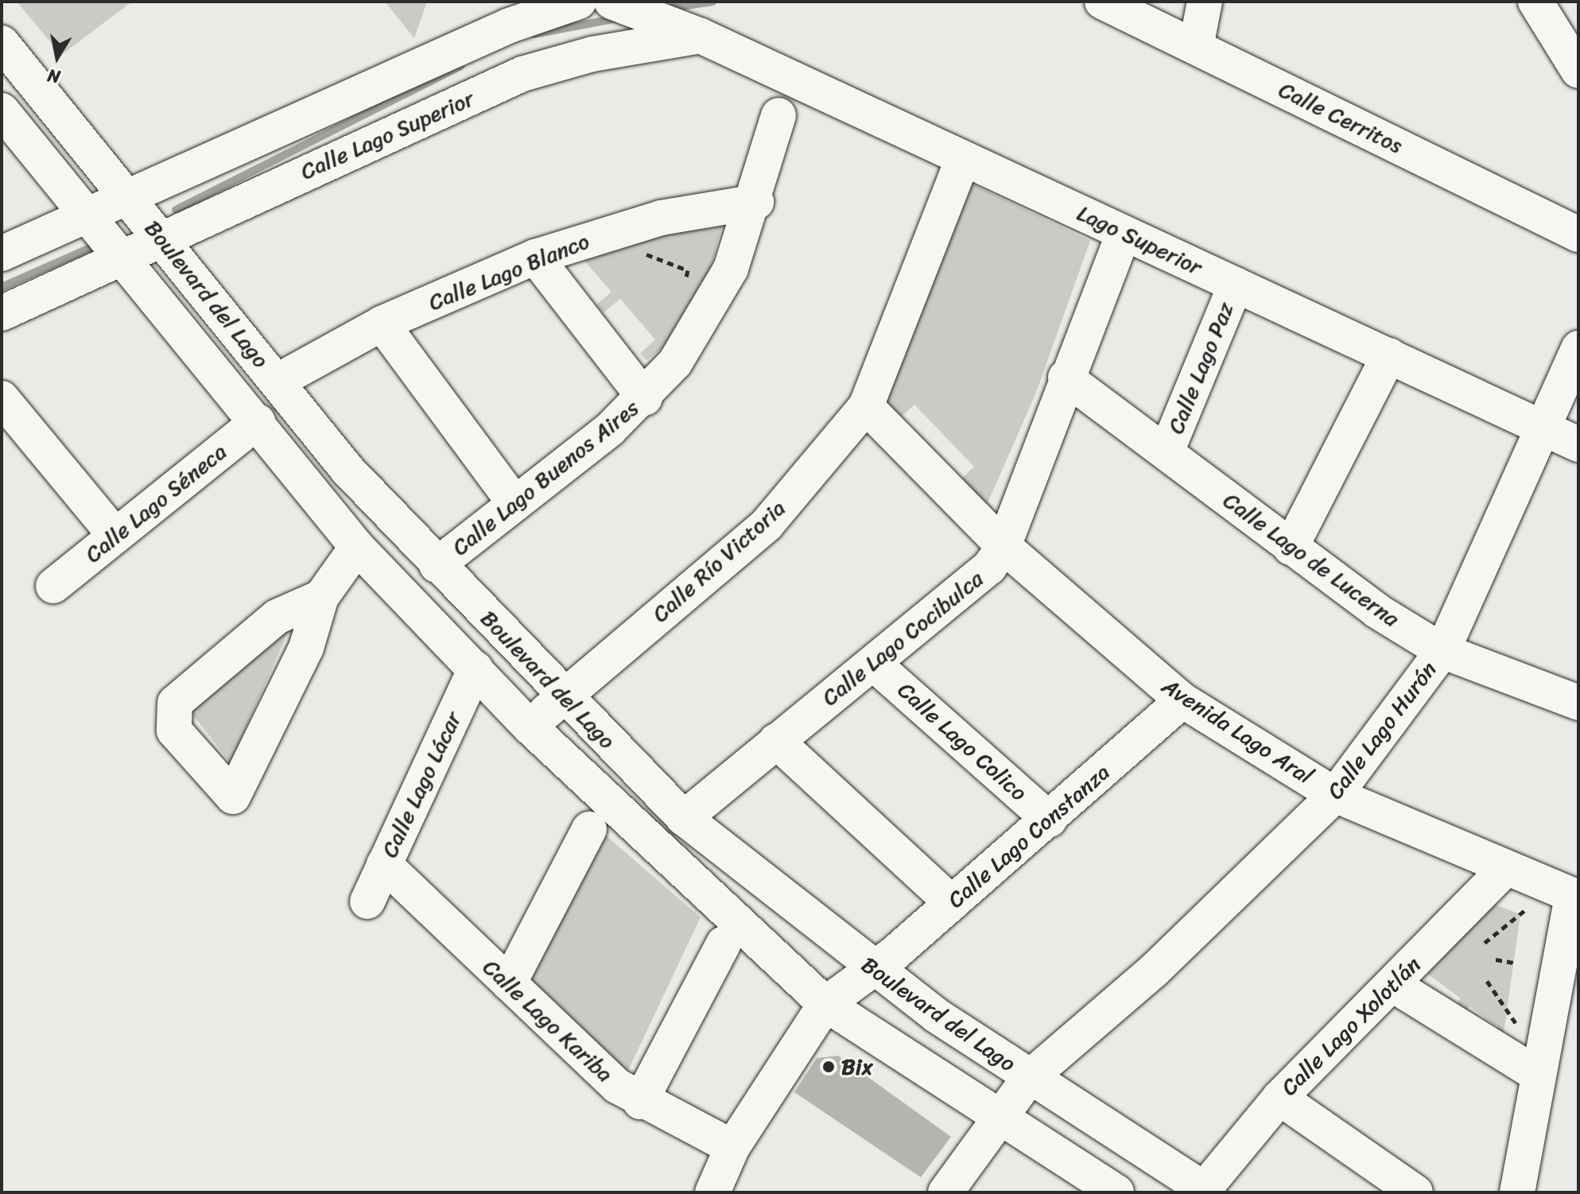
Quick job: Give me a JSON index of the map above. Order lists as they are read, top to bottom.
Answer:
{
  "streets": {
    "street": [
      "Calle Cerritos",
      "Calle Lago Superior",
      "Lago Superior",
      "Calle Lago Blanco",
      "Boulevard del Lago",
      "Calle Lago Paz",
      "Calle Lago Buenos Aires",
      "Calle Lago Séneca",
      "Calle Lago de Lucerna",
      "Calle Río Victoria",
      "Calle Lago Cocibulca",
      "Calle Lago Hurón",
      "Avenida Lago Aral",
      "Calle Lago Colico",
      "Calle Lago Lácar",
      "Calle Lago Constanza",
      "Calle Lago Kariba",
      "Calle Lago Xolotlán"
    ]
  },
  "crossings": [
    ["Calle Lago Superior", "Lago Superior"],
    ["Calle Lago Superior", "Boulevard del Lago"],
    ["Lago Superior", "Calle Lago Paz"],
    ["Lago Superior", "Calle Río Victoria"],
    ["Lago Superior", "Calle Lago Cocibulca"],
    ["Lago Superior", "Calle Lago Hurón"],
    ["Calle Lago Blanco", "Boulevard del Lago"],
    ["Calle Lago Blanco", "Calle Lago Buenos Aires"],
    ["Boulevard del Lago", "Calle Lago Buenos Aires"],
    ["Boulevard del Lago", "Calle Lago Séneca"],
    ["Boulevard del Lago", "Calle Río Victoria"],
    ["Boulevard del Lago", "Calle Lago Cocibulca"],
    ["Boulevard del Lago", "Calle Lago Hurón"],
    ["Boulevard del Lago", "Calle Lago Lácar"],
    ["Boulevard del Lago", "Calle Lago Constanza"],
    ["Boulevard del Lago", "Calle Lago Xolotlán"],
    ["Calle Lago Paz", "Calle Lago de Lucerna"],
    ["Calle Lago de Lucerna", "Calle Lago Cocibulca"],
    ["Calle Lago de Lucerna", "Calle Lago Hurón"],
    ["Calle Río Victoria", "Avenida Lago Aral"],
    ["Calle Lago Cocibulca", "Avenida Lago Aral"],
    ["Calle Lago Cocibulca", "Calle Lago Colico"],
    ["Calle Lago Hurón", "Avenida Lago Aral"],
    ["Avenida Lago Aral", "Calle Lago Constanza"],
    ["Avenida Lago Aral", "Calle Lago Xolotlán"],
    ["Calle Lago Colico", "Calle Lago Constanza"],
    ["Calle Lago Lácar", "Calle Lago Kariba"]
  ],
  "places": ["Bix"],
  "north": "bottom"
}
